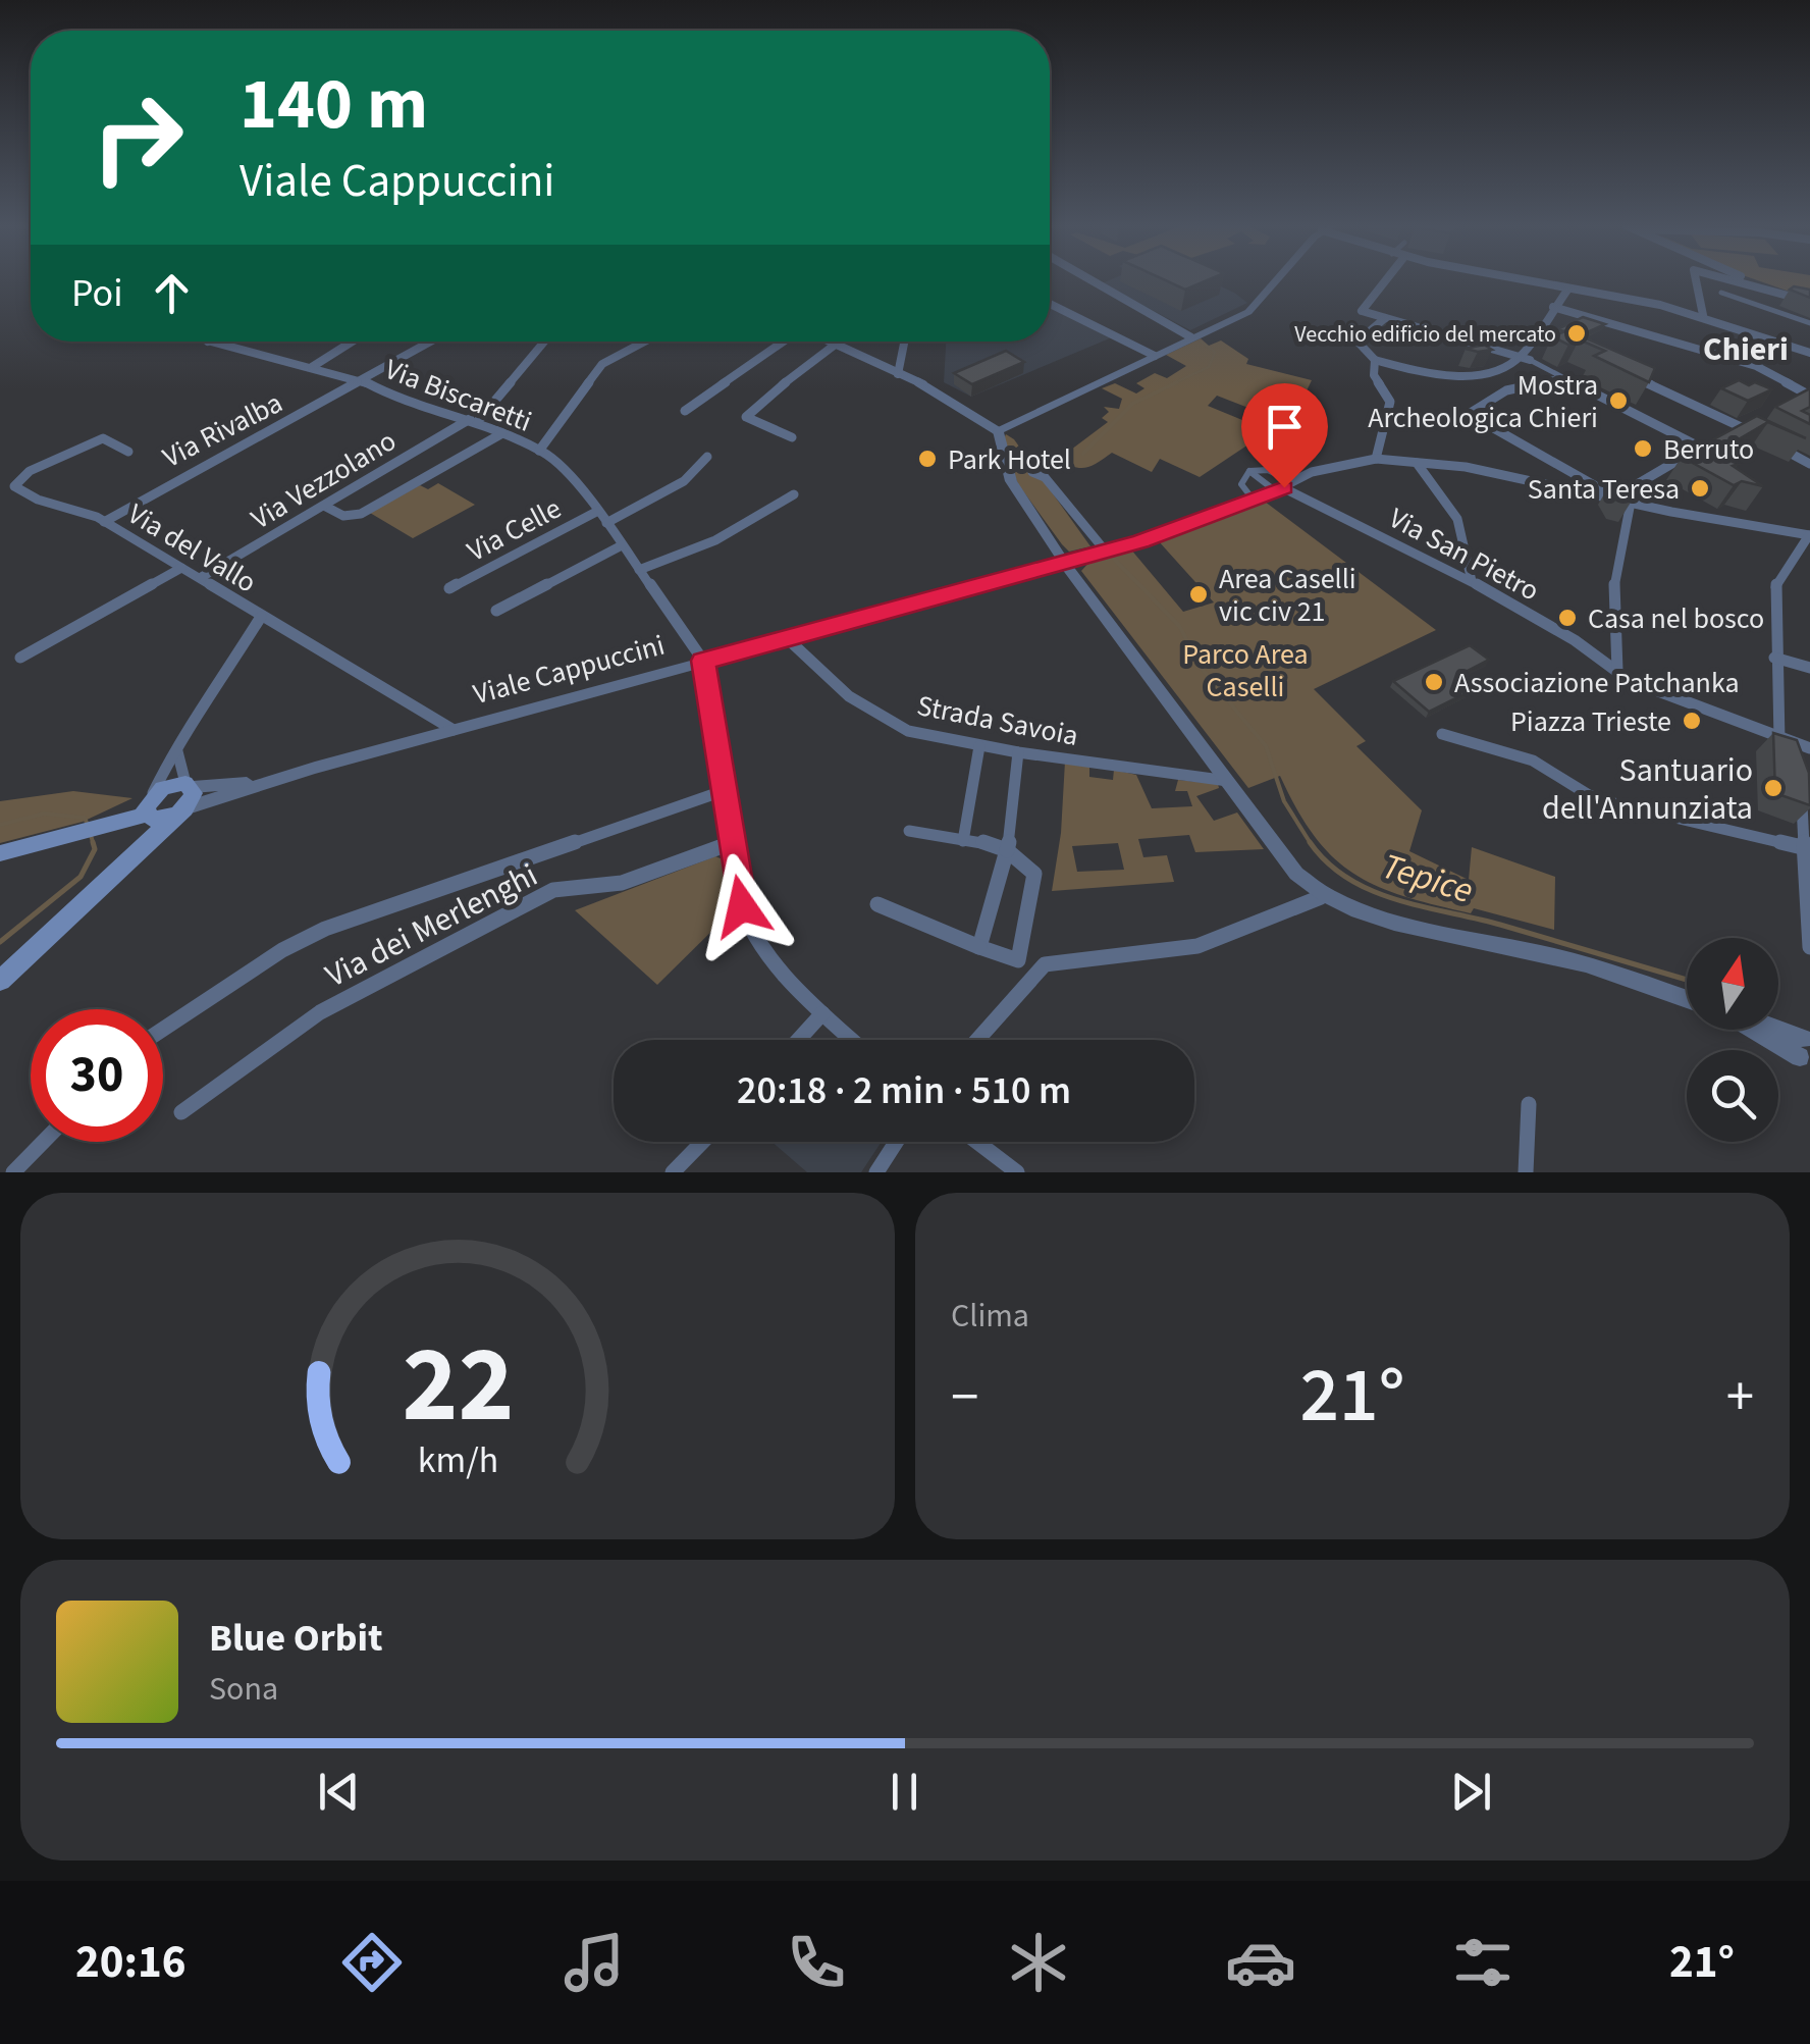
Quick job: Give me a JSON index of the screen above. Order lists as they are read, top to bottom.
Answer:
{
  "streets": {
    "main road": ["Viale Cappuccini"],
    "street": [
      "Via Biscaretti",
      "Via Rivalba",
      "Via Vezzolano",
      "Via Celle",
      "Via del Vallo",
      "Via San Pietro",
      "Strada Savoia",
      "Via dei Merlenghi"
    ]
  },
  "crossings": [
    ["Via Biscaretti", "Via Rivalba"],
    ["Via Biscaretti", "Via Vezzolano"],
    ["Via Biscaretti", "Via Celle"],
    ["Via Biscaretti", "Viale Cappuccini"],
    ["Via Rivalba", "Via del Vallo"],
    ["Via Vezzolano", "Via del Vallo"],
    ["Via del Vallo", "Viale Cappuccini"],
    ["Viale Cappuccini", "Strada Savoia"]
  ],
  "districts": ["Chieri"],
  "water": ["Tepice"],
  "parks": ["Parco Area Caselli"],
  "places": [
    "Vecchio edificio del mercato",
    "Mostra Archeologica Chieri",
    "Berruto",
    "Park Hotel",
    "Santa Teresa",
    "Area Caselli vic civ 21",
    "Casa nel bosco",
    "Associazione Patchanka",
    "Piazza Trieste",
    "Santuario dell'Annunziata"
  ],
  "north": "top",
  "page": {
    "turn": ["140 m", "Viale Cappuccini"],
    "then": "Poi",
    "limit": "30",
    "trip": "20:18 · 2 min · 510 m",
    "tile": "Clima",
    "heat": ["−", "21°", "+"],
    "song": ["Blue Orbit", "Sona"],
    "tabs": ["20:16", "21°"],
    "gauge": ["22", "km/h"]
  }
}
